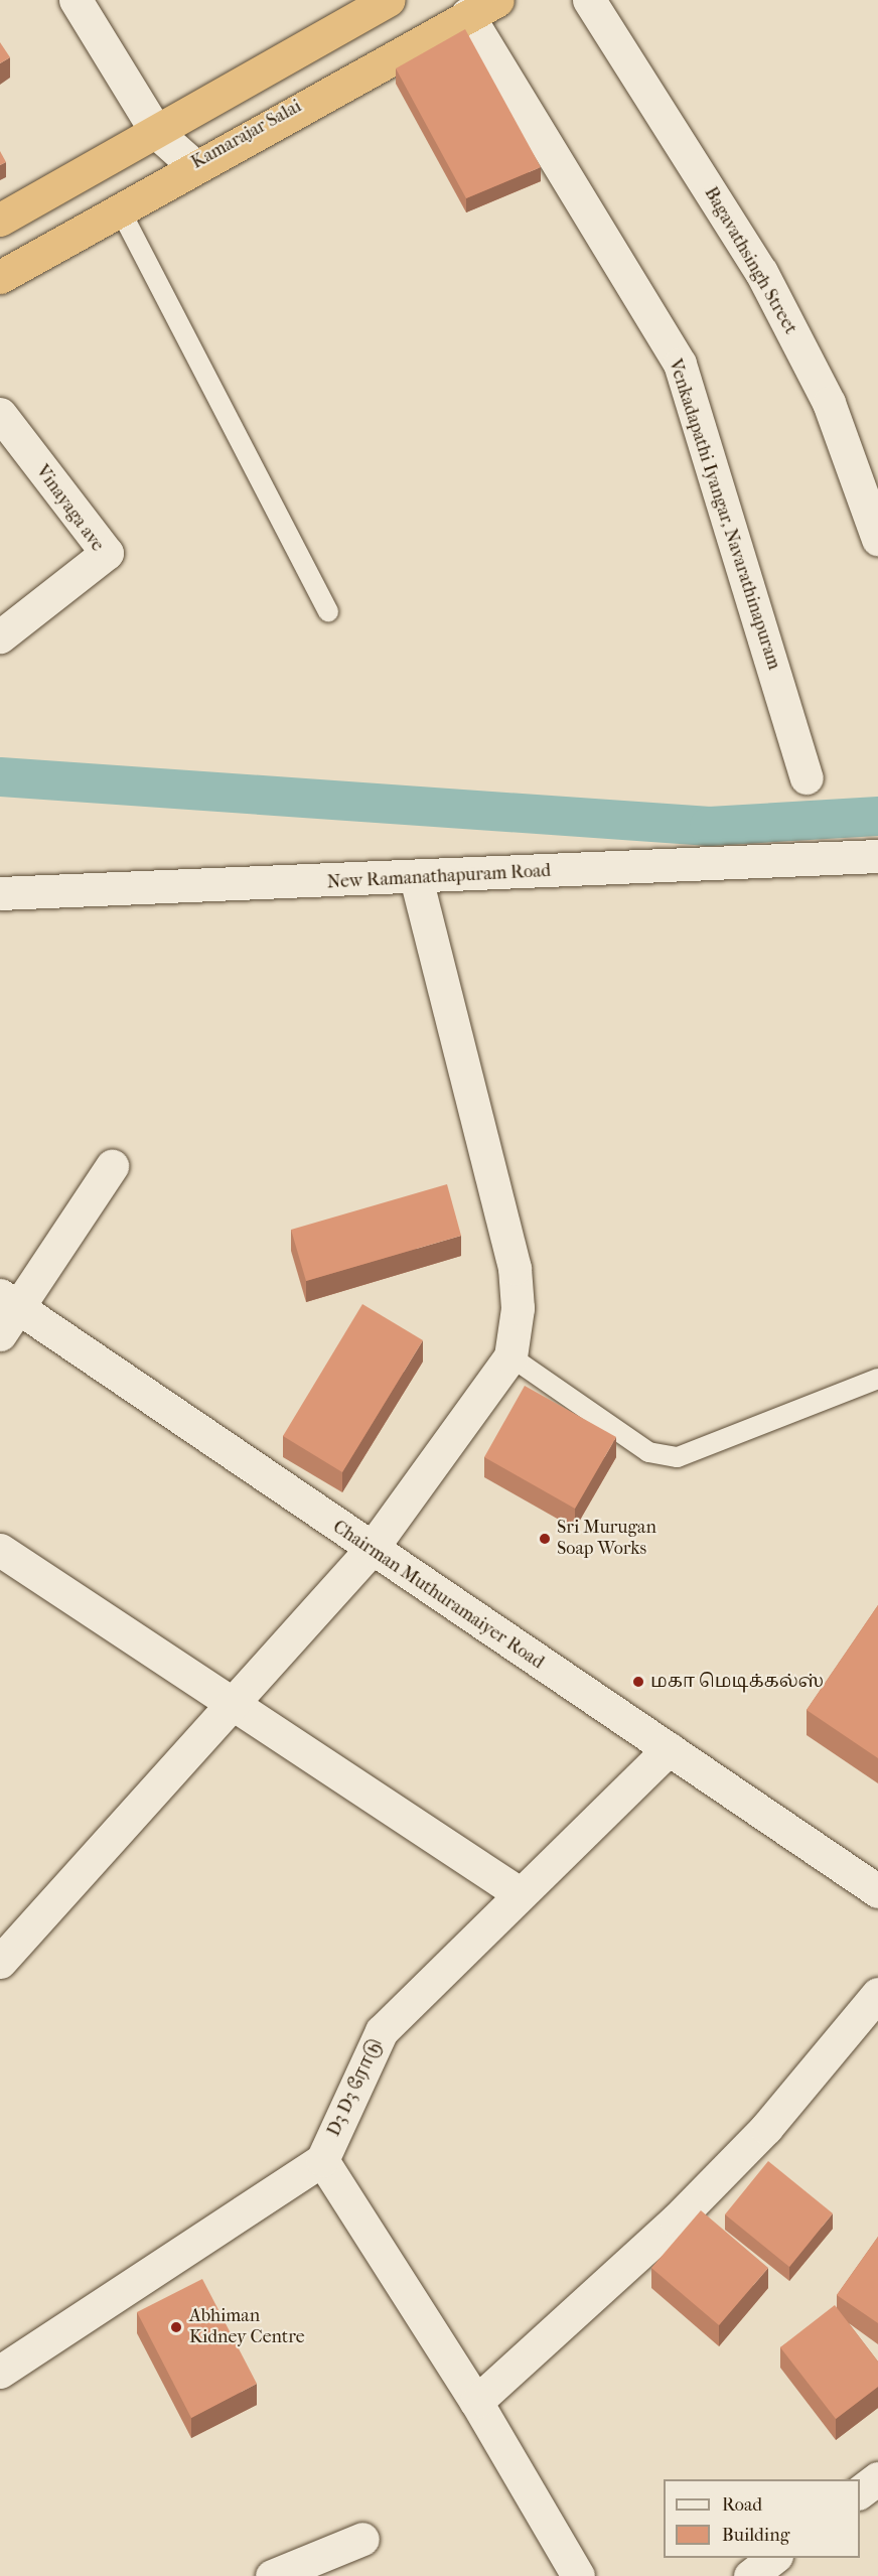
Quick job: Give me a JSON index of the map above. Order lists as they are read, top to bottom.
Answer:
{
  "streets": {
    "highway": ["Kamarajar Salai"],
    "street": [
      "Bagavathsingh Street",
      "Vinayaga ave",
      "Venkadapathi Iyangar, Navarathinapuram",
      "New Ramanathapuram Road",
      "Chairman Muthuramaiyer Road",
      "D3 D3 ரோடு"
    ]
  },
  "crossings": [
    ["Kamarajar Salai", "Venkadapathi Iyangar, Navarathinapuram"],
    ["Chairman Muthuramaiyer Road", "D3 D3 ரோடு"]
  ],
  "places": ["Sri Murugan Soap Works", "மகா மெடிக்கல்ஸ்", "Abhiman Kidney Centre"],
  "legend": ["Road", "Building"]
}
